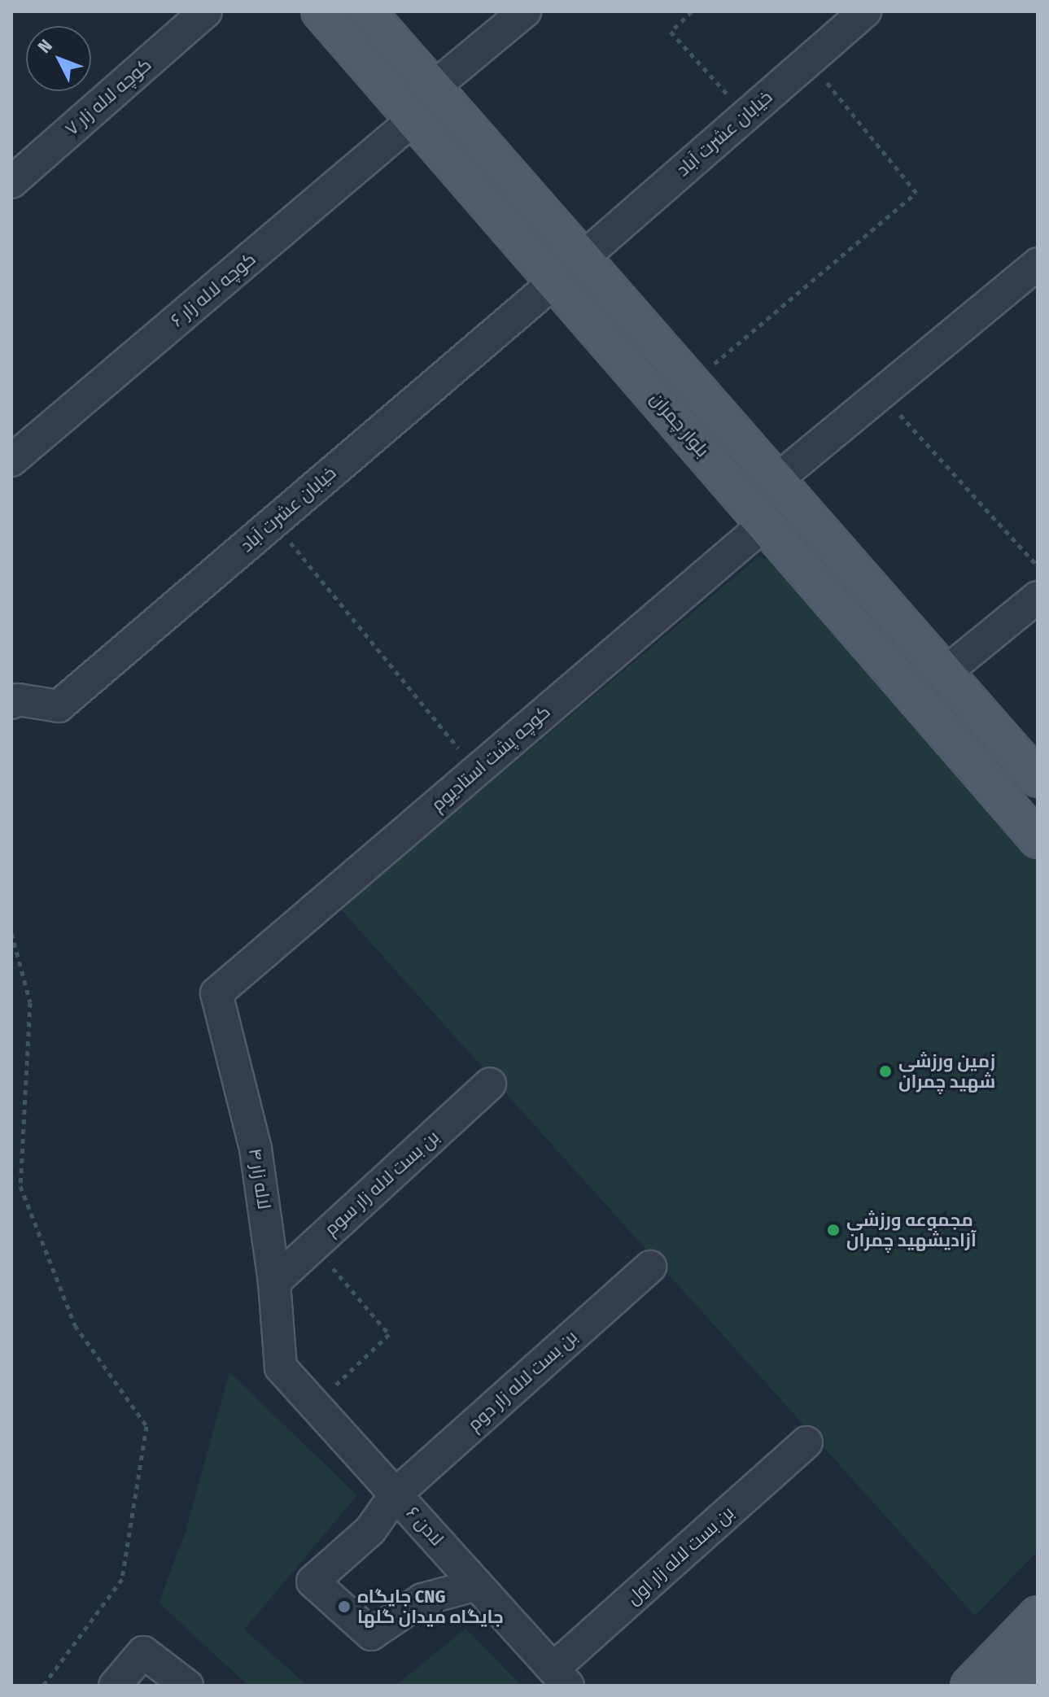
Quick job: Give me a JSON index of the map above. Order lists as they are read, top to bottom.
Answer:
{
  "streets": {
    "main road": ["بلوار چمران"],
    "street": [
      "کوچه لاله زار ۷",
      "خیابان عشرت آباد",
      "کوچه لاله زار ۶",
      "کوچه پشت استادیوم",
      "لاله زار ۴",
      "بن بست لاله زار سوم",
      "بن بست لاله زار دوم",
      "لادن ۶",
      "بن بست لاله زار اول"
    ]
  },
  "crossings": [
    ["خیابان عشرت آباد", "بلوار چمران"],
    ["کوچه لاله زار ۶", "بلوار چمران"],
    ["بلوار چمران", "کوچه پشت استادیوم"],
    ["کوچه پشت استادیوم", "لاله زار ۴"],
    ["لاله زار ۴", "بن بست لاله زار سوم"],
    ["لاله زار ۴", "لادن ۶"],
    ["بن بست لاله زار دوم", "لادن ۶"],
    ["لادن ۶", "بن بست لاله زار اول"]
  ],
  "places": ["زمین ورزشی شهید چمران", "مجموعه ورزشی آزادیشهید چمران", "جایگاه CNG جایگاه میدان گلها"],
  "north": "top left"
}
